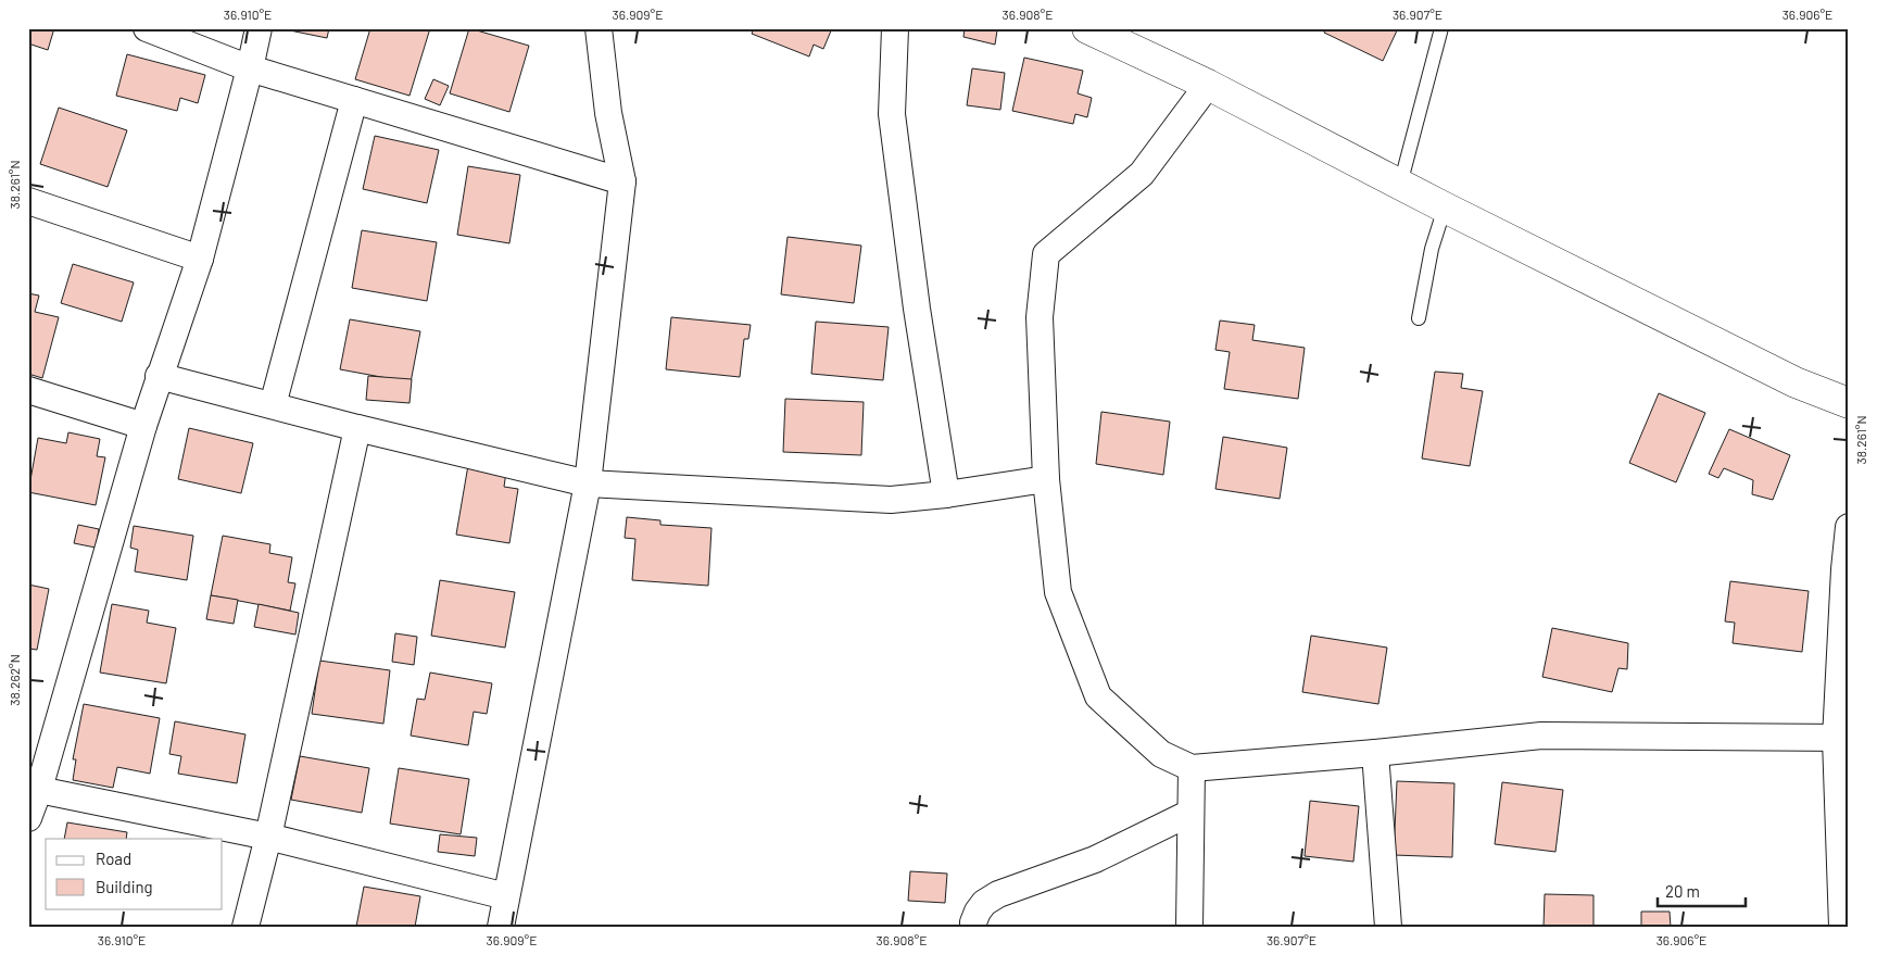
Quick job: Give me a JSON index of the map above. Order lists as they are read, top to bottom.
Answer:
{
  "legend": ["Road", "Building"],
  "scale_bar": "20 m",
  "coordinates": [
    "36.910°E",
    "36.909°E",
    "36.908°E",
    "36.907°E",
    "36.906°E",
    "38.261°N",
    "38.262°N"
  ]
}
